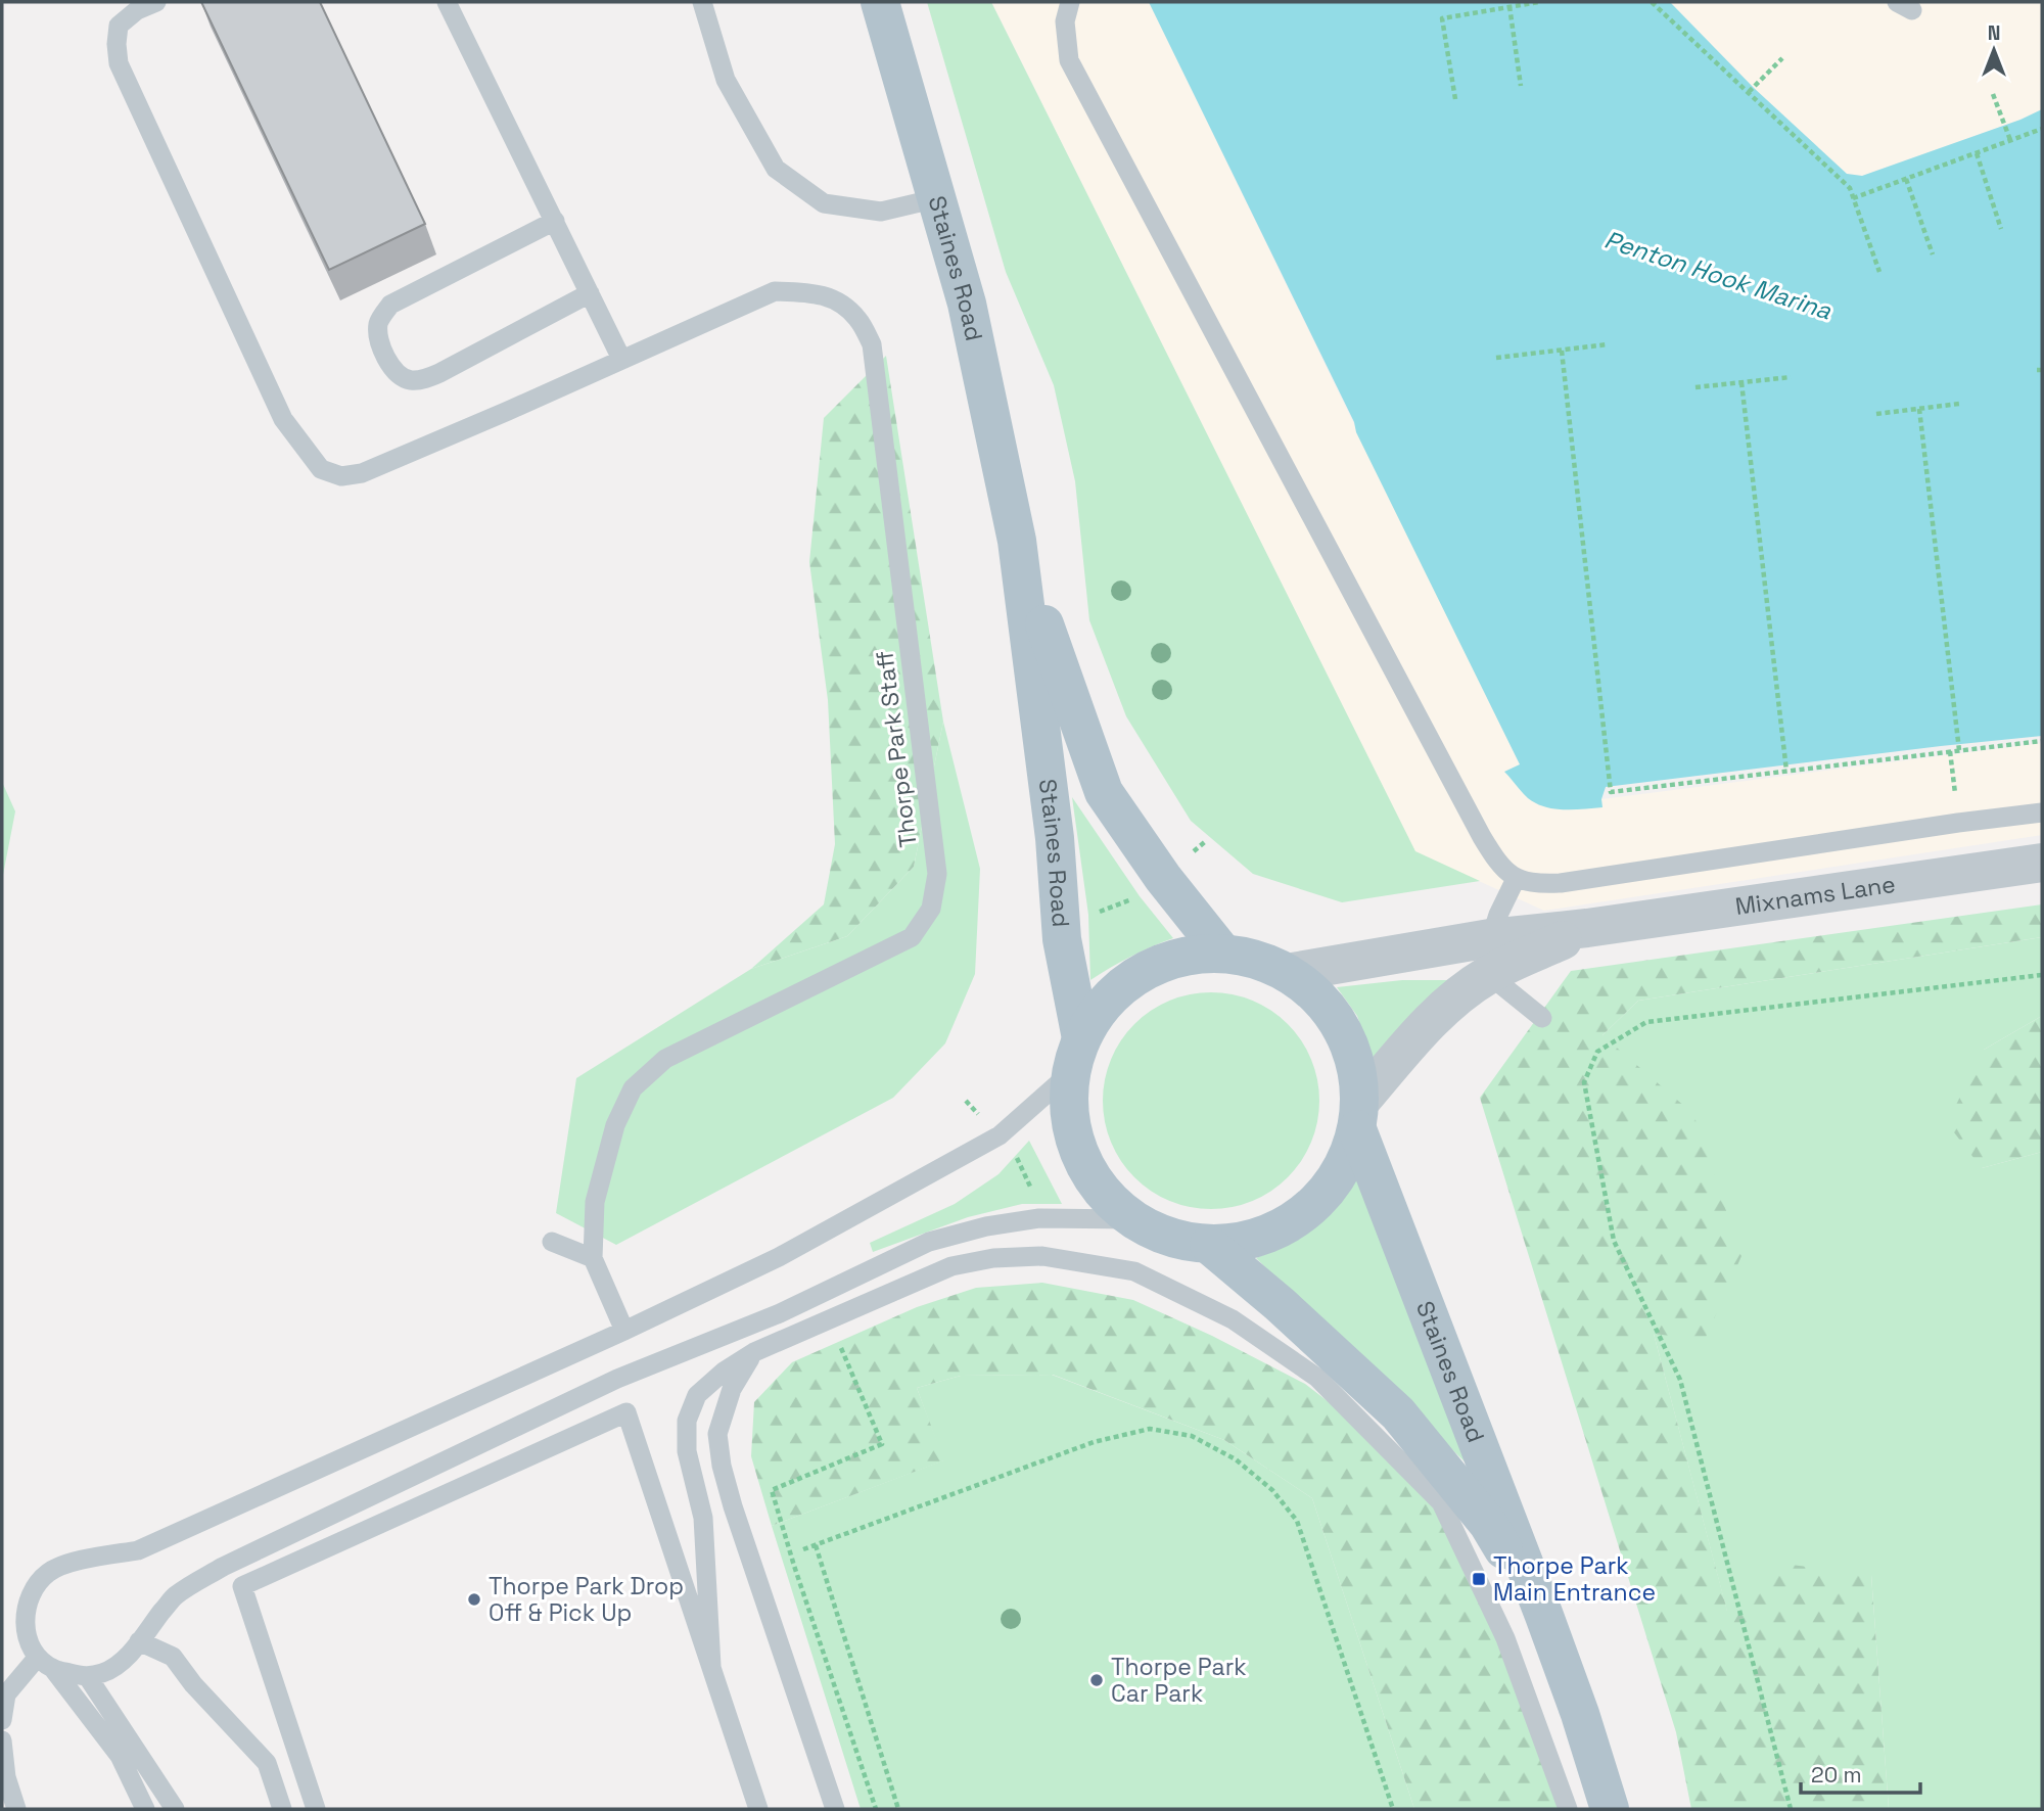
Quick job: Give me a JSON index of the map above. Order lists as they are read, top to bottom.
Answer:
{
  "streets": {
    "main road": ["Staines Road"],
    "street": ["Mixnams Lane"],
    "lane": ["Thorpe Park Staff"]
  },
  "crossings": [
    ["Staines Road", "Mixnams Lane"]
  ],
  "water": ["Penton Hook Marina"],
  "places": {
    "transit": ["Thorpe Park Main Entrance"],
    "other": ["Thorpe Park Drop Off & Pick Up", "Thorpe Park Car Park"]
  },
  "scale_bar": "20 m",
  "north": "top"
}
